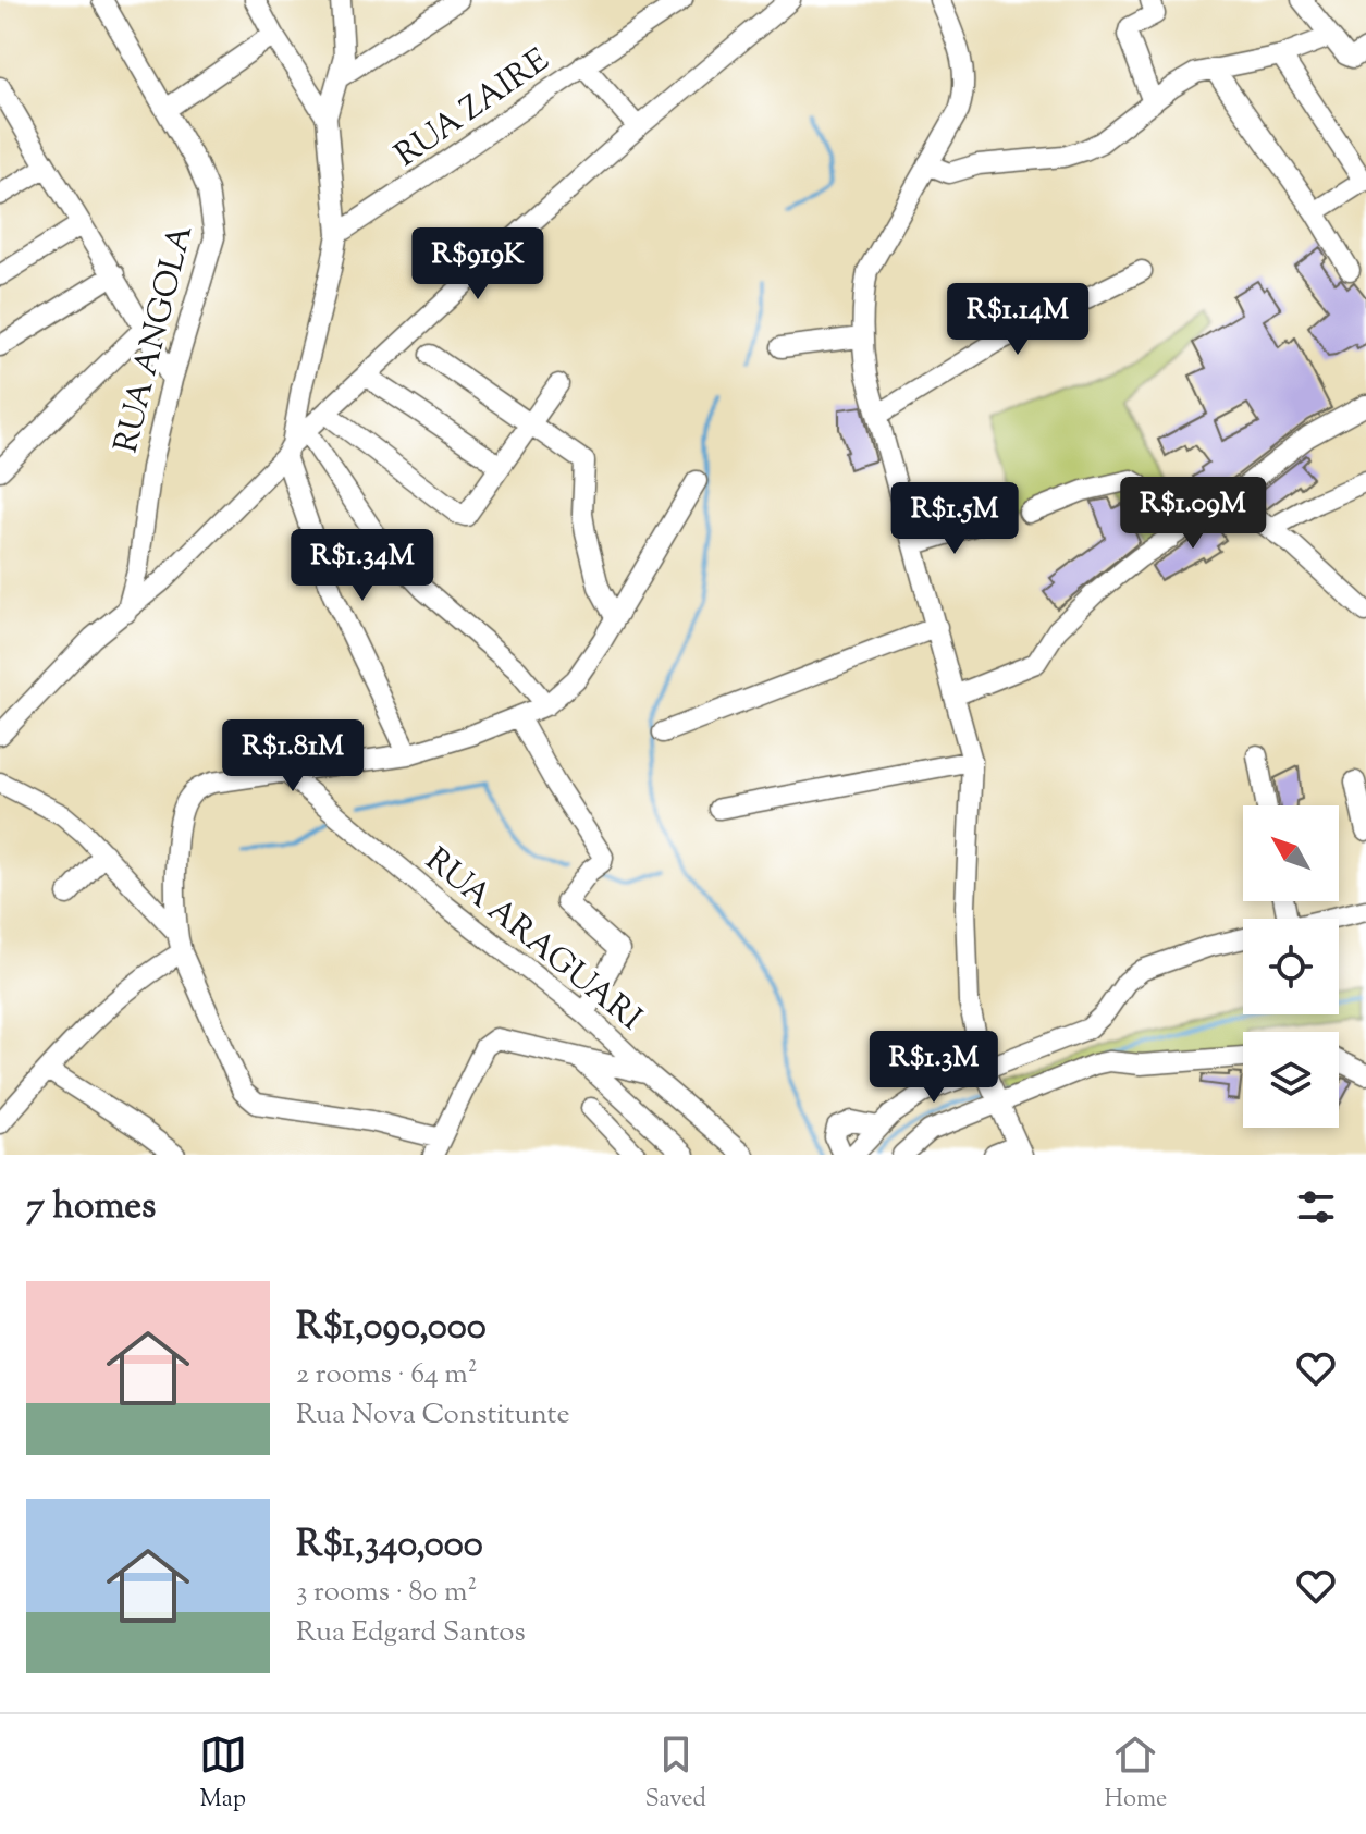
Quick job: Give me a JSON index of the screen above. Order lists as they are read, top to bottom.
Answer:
{
  "streets": {
    "street": ["RUA ZAIRE", "RUA ANGOLA", "RUA ARAGUARI"]
  },
  "north": "top left",
  "page": {
    "price": [
      "R$919K",
      "R$1.14M",
      "R$1.09M",
      "R$1.5M",
      "R$1.34M",
      "R$1.81M",
      "R$1.3M"
    ],
    "heading": "7 homes",
    "list": [
      {
        "name": "R$1,090,000",
        "note": "2 rooms · 64 m² · Rua Nova Constitunte"
      },
      {
        "name": "R$1,340,000",
        "note": "3 rooms · 80 m² · Rua Edgard Santos"
      }
    ],
    "tabs": ["Map", "Saved", "Home"]
  }
}
